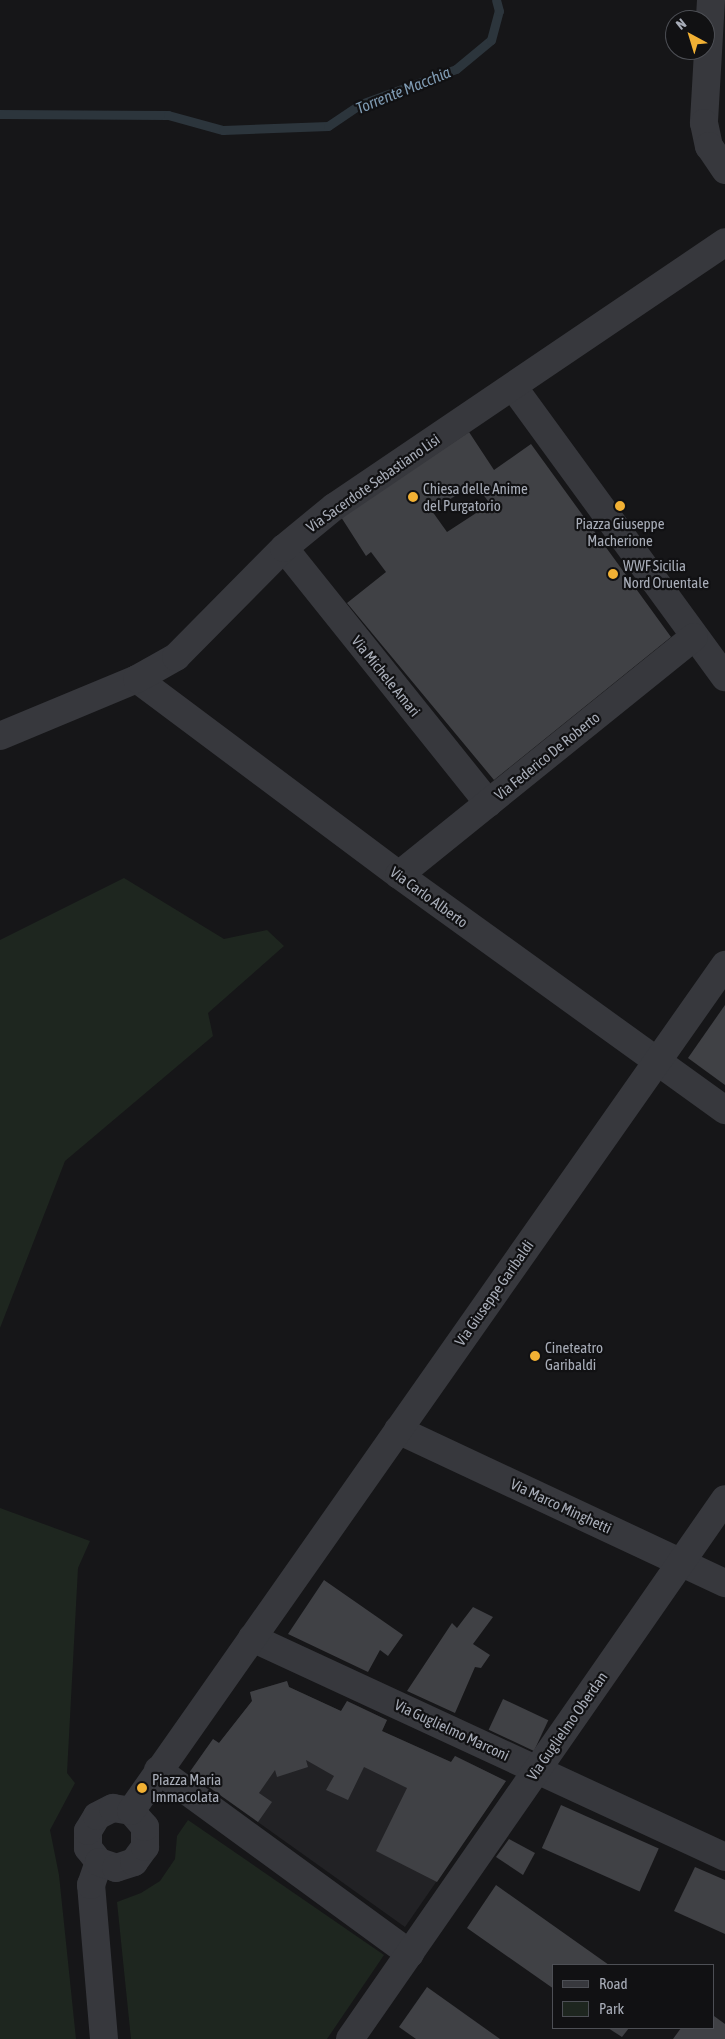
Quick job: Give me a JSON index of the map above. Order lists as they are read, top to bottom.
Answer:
{
  "streets": {
    "street": [
      "Via Sacerdote Sebastiano Lisi",
      "Via Michele Amari",
      "Via Federico De Roberto",
      "Via Carlo Alberto",
      "Via Giuseppe Garibaldi",
      "Via Marco Minghetti",
      "Via Guglielmo Oberdan",
      "Via Guglielmo Marconi"
    ]
  },
  "crossings": [
    ["Via Sacerdote Sebastiano Lisi", "Via Michele Amari"],
    ["Via Sacerdote Sebastiano Lisi", "Via Carlo Alberto"],
    ["Via Michele Amari", "Via Federico De Roberto"],
    ["Via Federico De Roberto", "Via Carlo Alberto"],
    ["Via Carlo Alberto", "Via Giuseppe Garibaldi"],
    ["Via Giuseppe Garibaldi", "Via Marco Minghetti"],
    ["Via Giuseppe Garibaldi", "Via Guglielmo Marconi"],
    ["Via Marco Minghetti", "Via Guglielmo Oberdan"],
    ["Via Guglielmo Oberdan", "Via Guglielmo Marconi"]
  ],
  "water": ["Torrente Macchia"],
  "places": [
    "Chiesa delle Anime del Purgatorio",
    "Piazza Giuseppe Macherione",
    "WWF Sicilia Nord Oruentale",
    "Cineteatro Garibaldi",
    "Piazza Maria Immacolata"
  ],
  "legend": ["Road", "Park"],
  "north": "top left"
}
